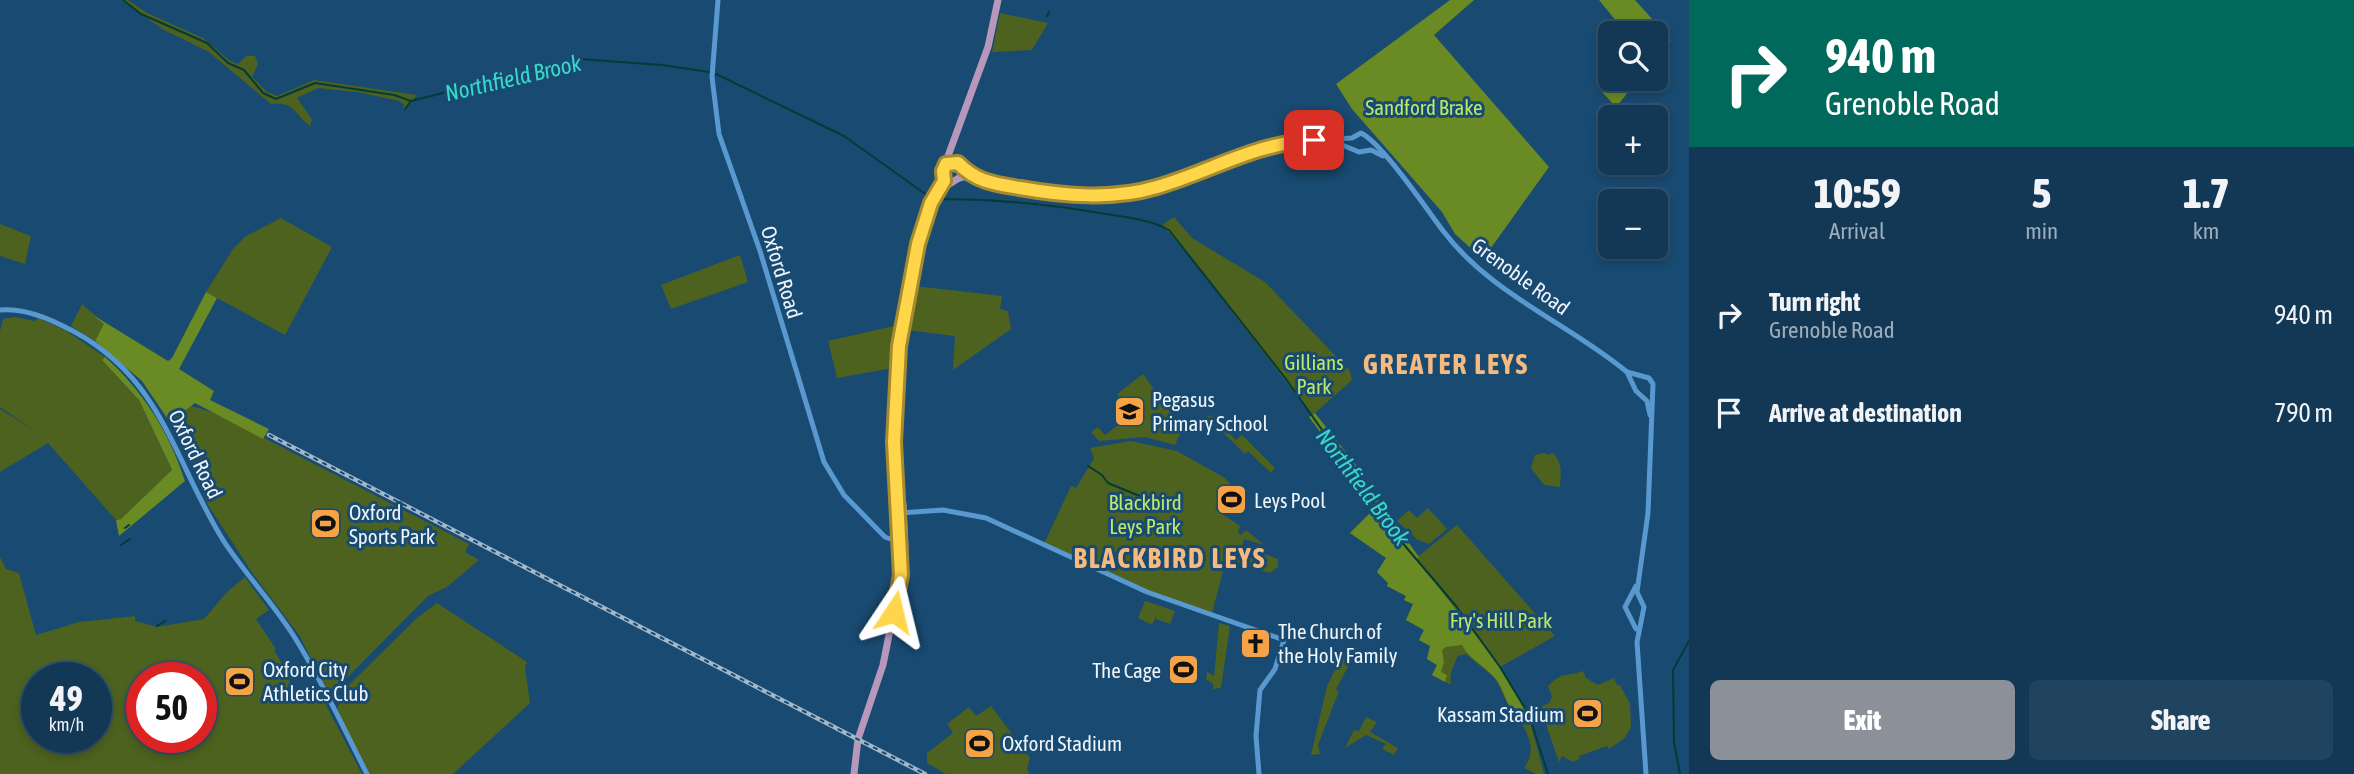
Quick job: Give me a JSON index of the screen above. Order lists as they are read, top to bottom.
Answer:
{
  "streets": {
    "street": ["Oxford Road", "Grenoble Road"]
  },
  "districts": ["GREATER LEYS", "BLACKBIRD LEYS"],
  "water": ["Northfield Brook"],
  "parks": [
    "Sandford Brake",
    "Gillians Park",
    "Blackbird Leys Park",
    "Fry's Hill Park"
  ],
  "places": {
    "school or university": ["Pegasus Primary School"],
    "sports": [
      "Leys Pool",
      "Oxford Sports Park",
      "The Cage",
      "Oxford City Athletics Club",
      "Kassam Stadium",
      "Oxford Stadium"
    ],
    "church": ["The Church of the Holy Family"]
  },
  "page": {
    "turn": ["940 m", "Grenoble Road"],
    "map_buttons": ["+", "−"],
    "eta": [
      "10:59",
      "Arrival",
      "5",
      "min",
      "1.7",
      "km"
    ],
    "list": [
      {
        "name": "Turn right",
        "note": "Grenoble Road",
        "value": "940 m"
      },
      {
        "name": "Arrive at destination",
        "value": "790 m"
      }
    ],
    "speed": "49 km/h",
    "limit": "50",
    "buttons": ["Exit", "Share"]
  }
}
